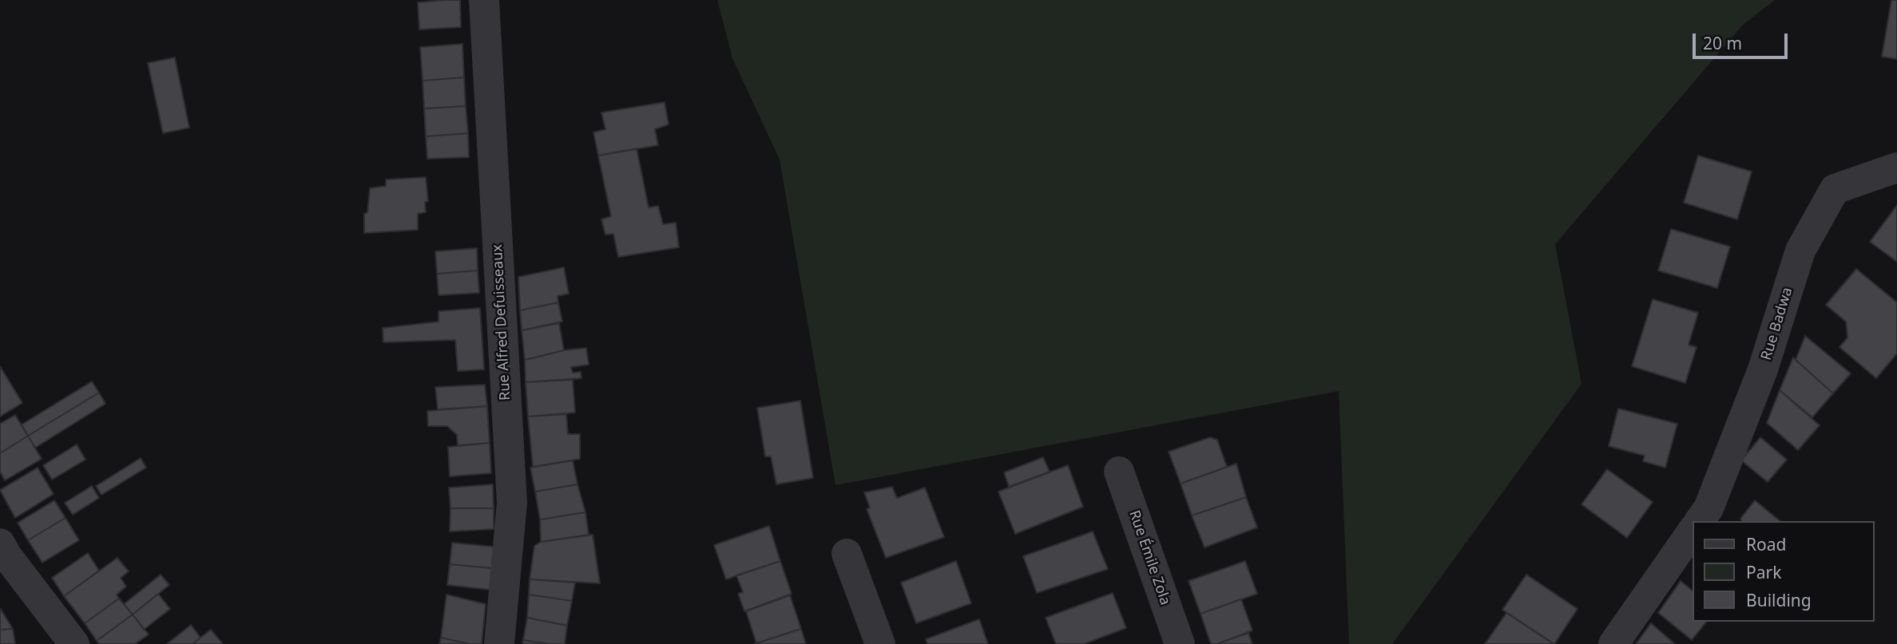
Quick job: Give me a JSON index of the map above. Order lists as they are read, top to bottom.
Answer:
{
  "streets": {
    "street": ["Rue Alfred Defuisseaux", "Rue Badwa", "Rue Émile Zola"]
  },
  "legend": ["Road", "Park", "Building"],
  "scale_bar": "20 m"
}
